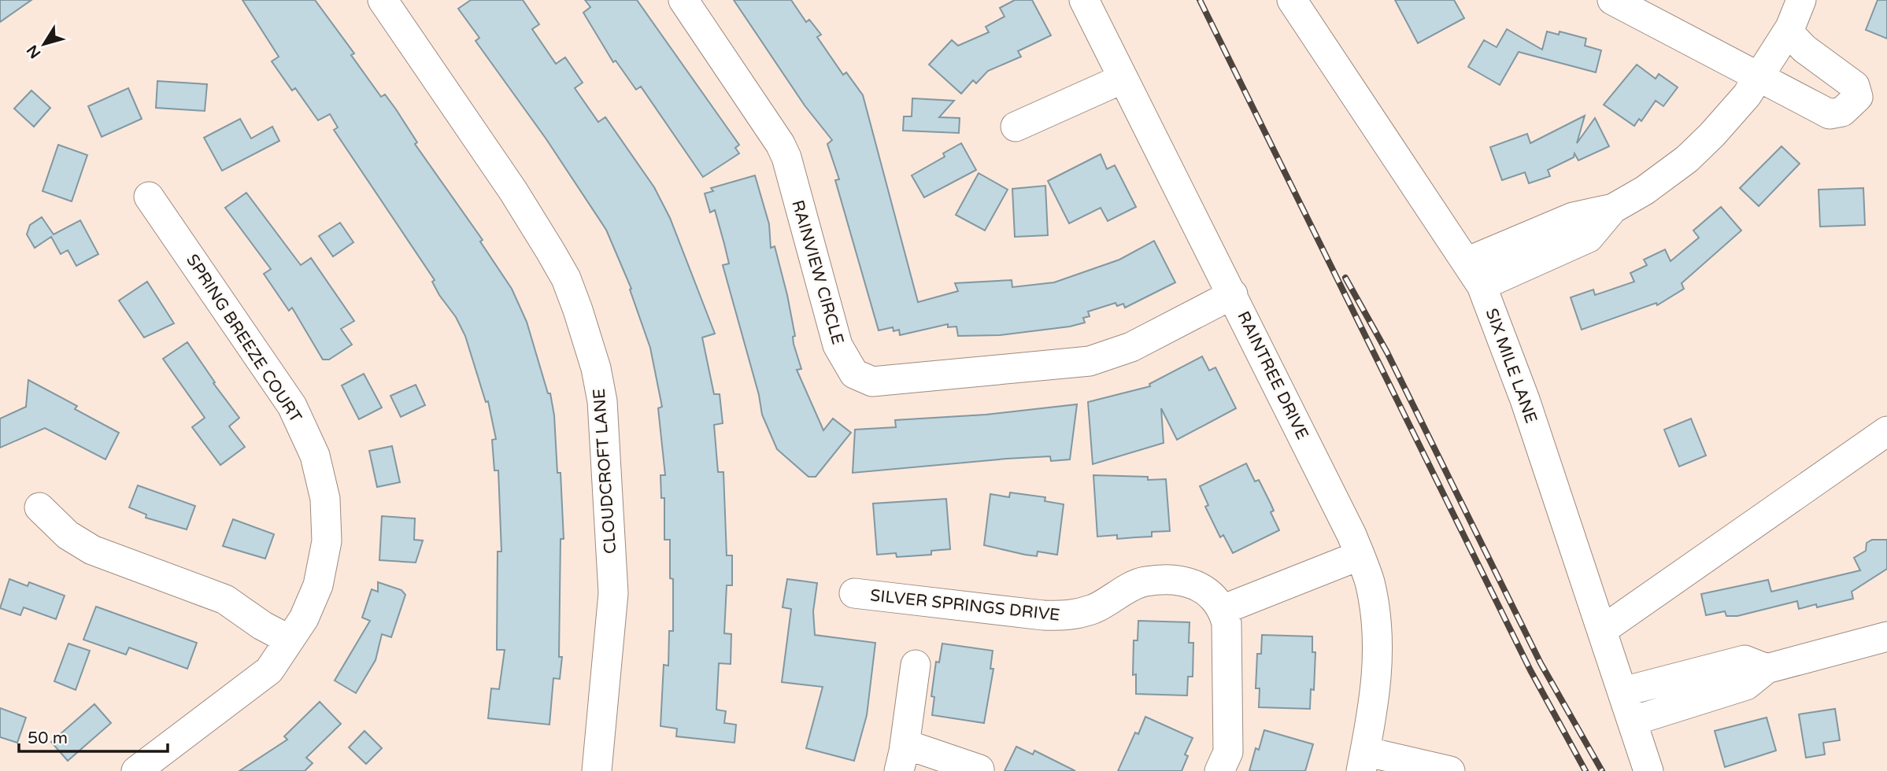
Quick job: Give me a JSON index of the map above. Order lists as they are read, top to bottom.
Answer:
{
  "streets": {
    "street": [
      "RAINVIEW CIRCLE",
      "SPRING BREEZE COURT",
      "SIX MILE LANE",
      "RAINTREE DRIVE",
      "CLOUDCROFT LANE",
      "SILVER SPRINGS DRIVE"
    ]
  },
  "crossings": [
    ["RAINVIEW CIRCLE", "RAINTREE DRIVE"]
  ],
  "scale_bar": "50 m",
  "north": "bottom left"
}
